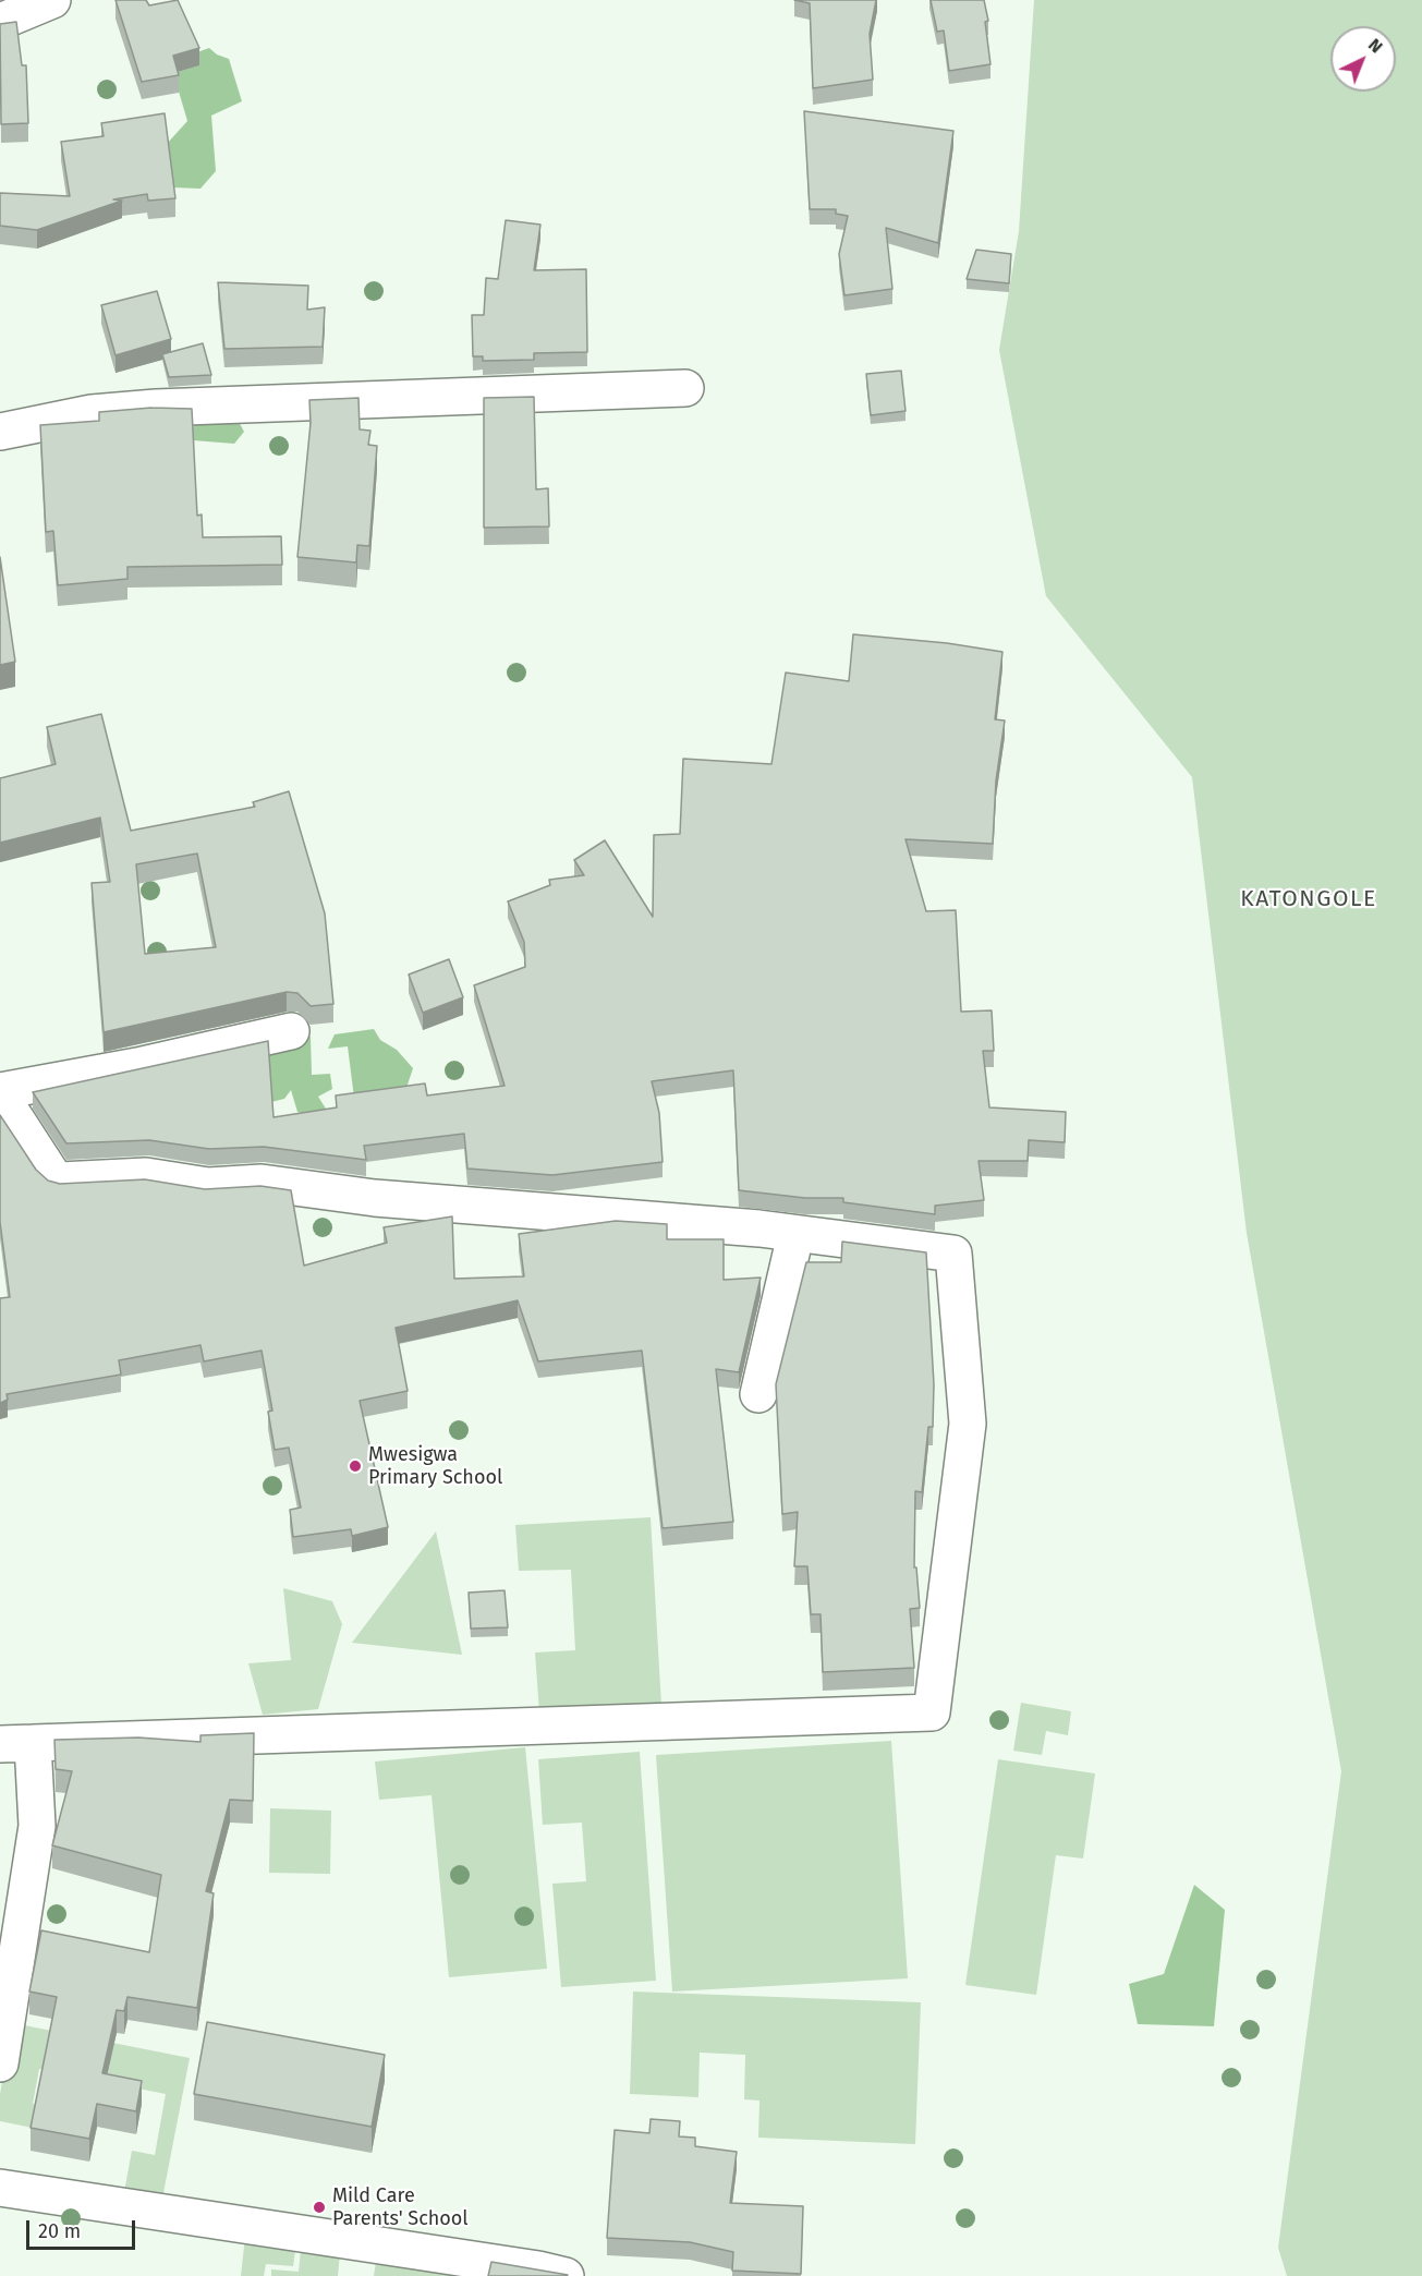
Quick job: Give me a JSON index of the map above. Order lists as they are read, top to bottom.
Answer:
{
  "districts": ["KATONGOLE"],
  "places": ["Mwesigwa Primary School", "Mild Care Parents' School"],
  "scale_bar": "20 m",
  "north": "top right"
}
